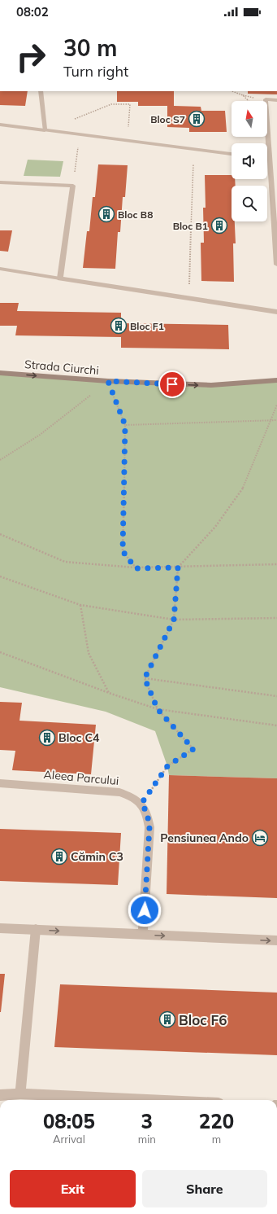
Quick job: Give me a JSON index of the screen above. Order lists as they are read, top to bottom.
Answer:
{
  "streets": {
    "street": ["Strada Ciurchi", "Aleea Parcului"]
  },
  "one_way": ["Strada Ciurchi"],
  "places": {
    "building": [
      "Bloc S7",
      "Bloc B8",
      "Bloc B1",
      "Bloc F1",
      "Bloc C4",
      "Cămin C3",
      "Bloc F6"
    ],
    "hotel": ["Pensiunea Ando"]
  },
  "north": "top",
  "page": {
    "status": "08:02",
    "turn": ["30 m", "Turn right"],
    "eta": [
      "08:05",
      "Arrival",
      "3",
      "min",
      "220",
      "m"
    ],
    "buttons": ["Exit", "Share"]
  }
}
